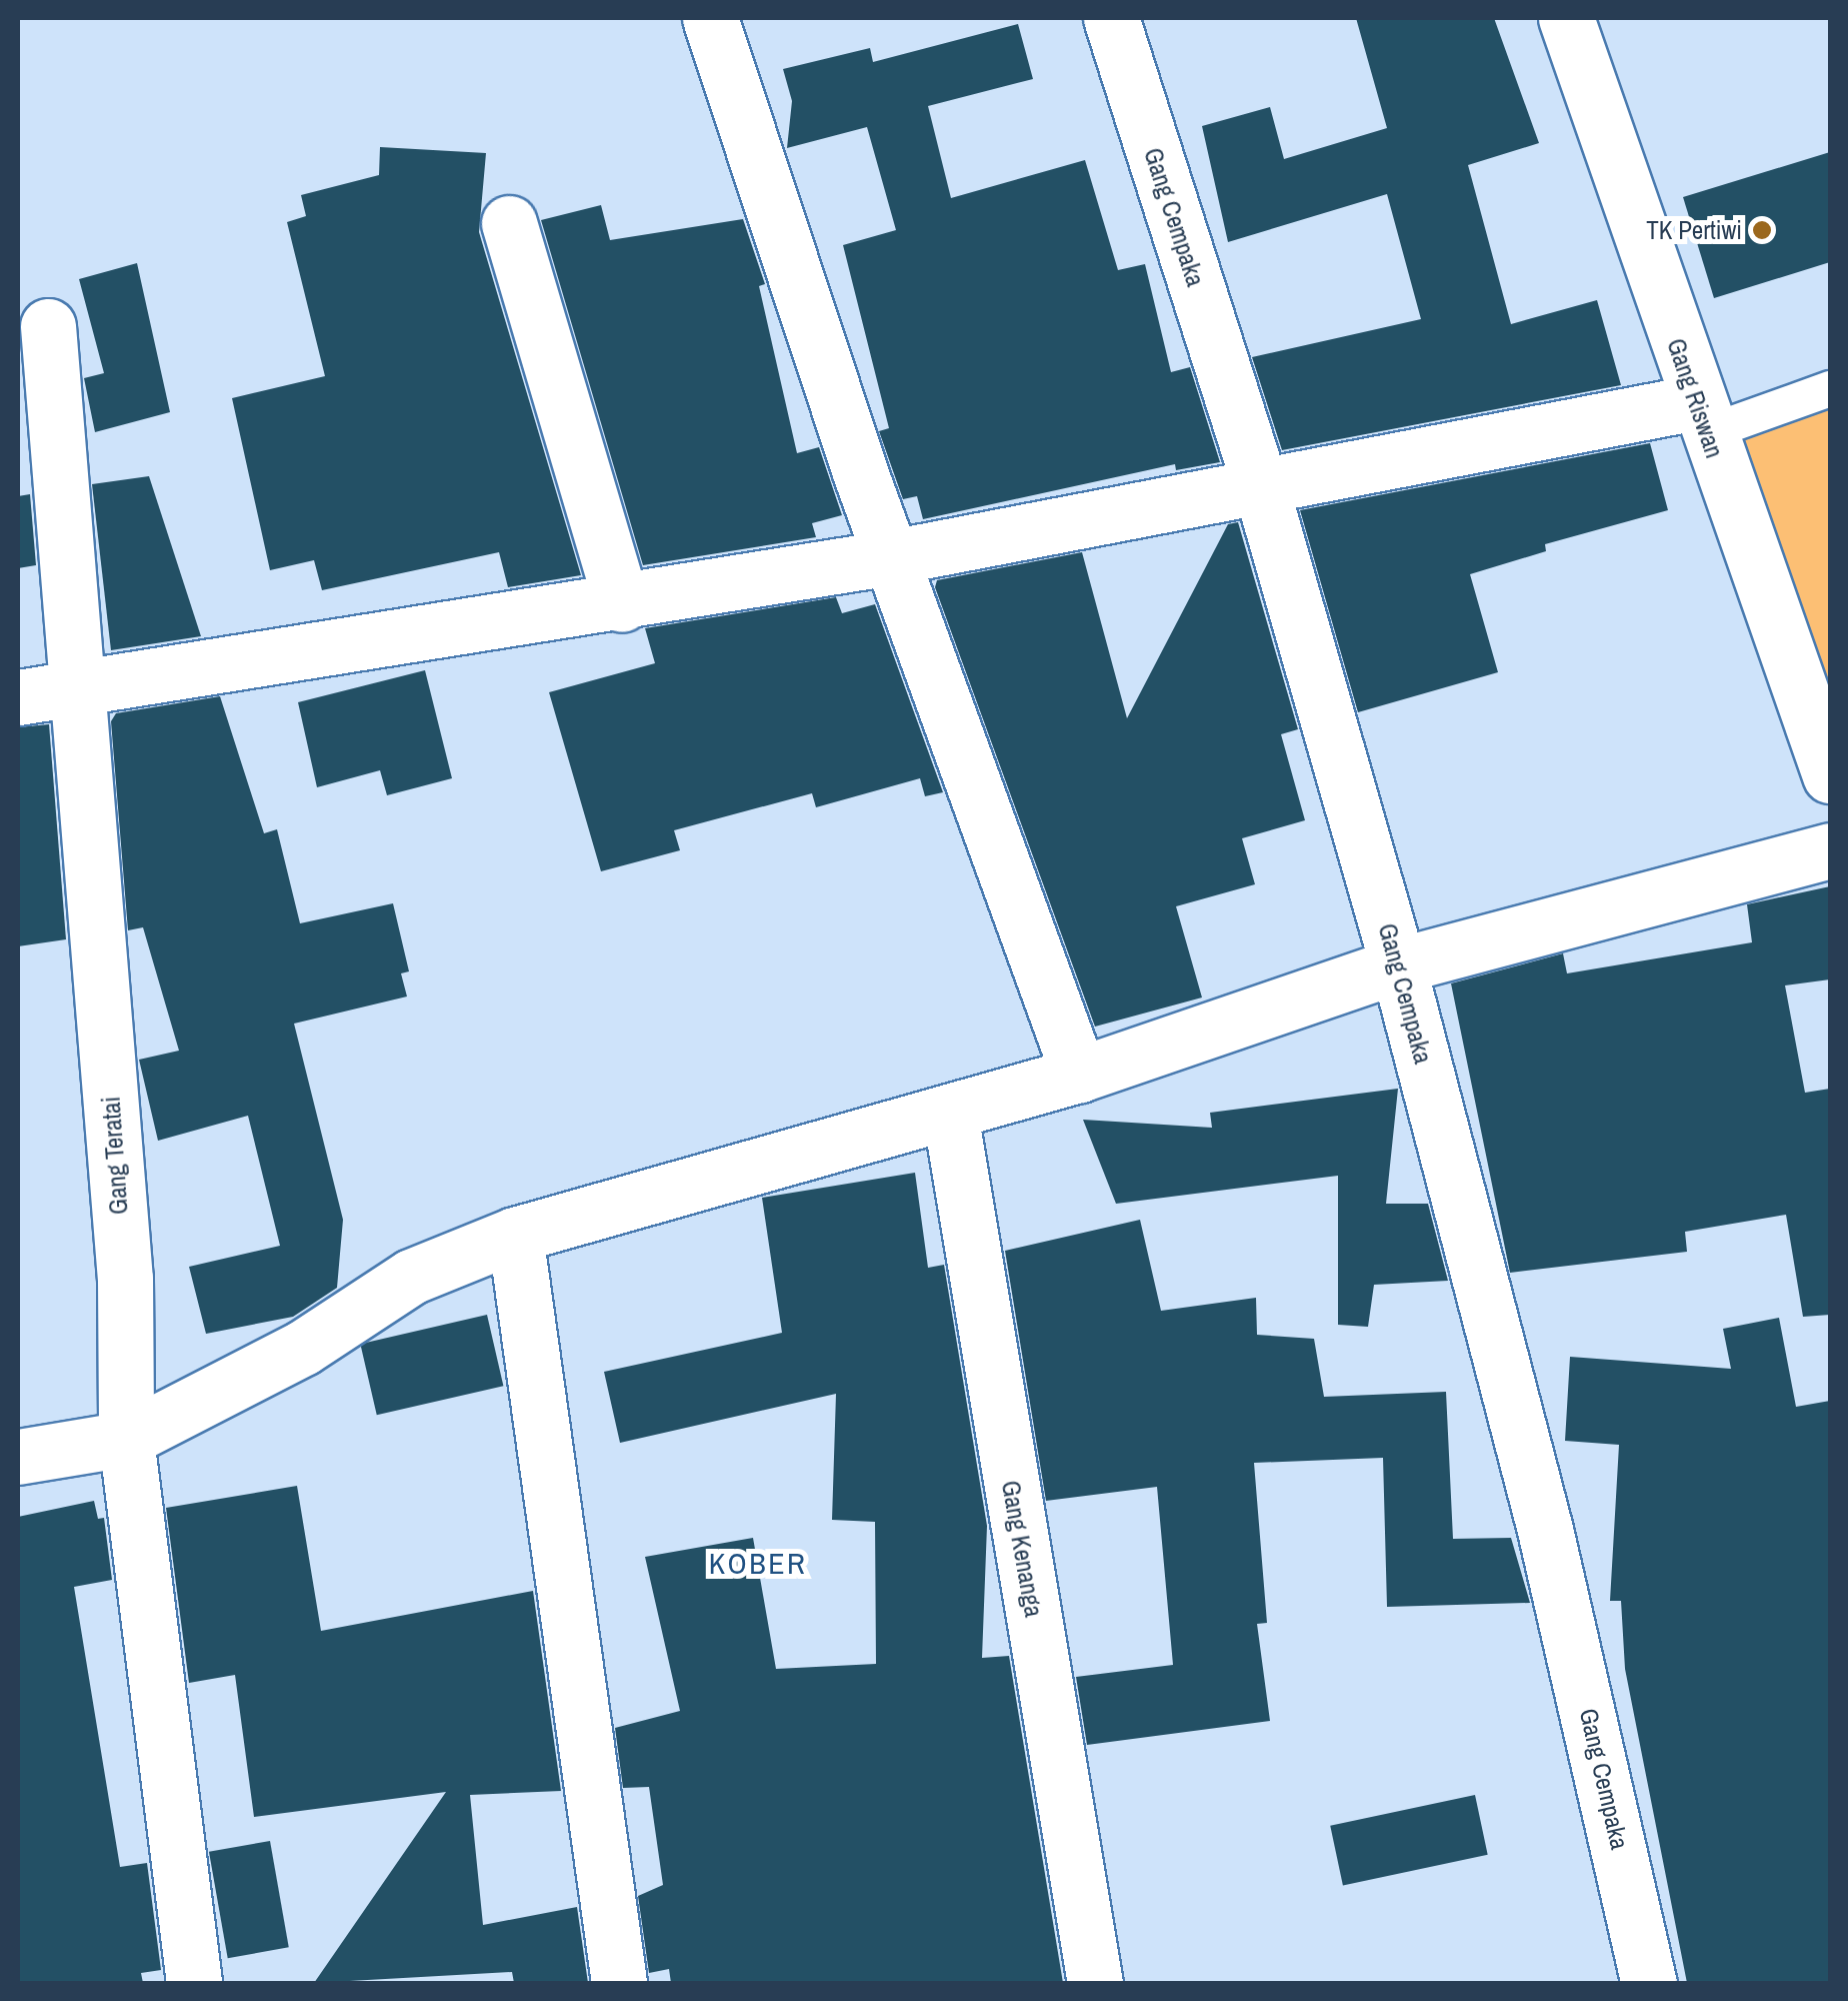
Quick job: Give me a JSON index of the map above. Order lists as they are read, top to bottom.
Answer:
{
  "streets": {
    "street": [
      "Gang Cempaka",
      "Gang Riswan",
      "Gang Teratai",
      "Gang Kenanga"
    ]
  },
  "districts": ["KOBER"],
  "places": ["TK Pertiwi"]
}
